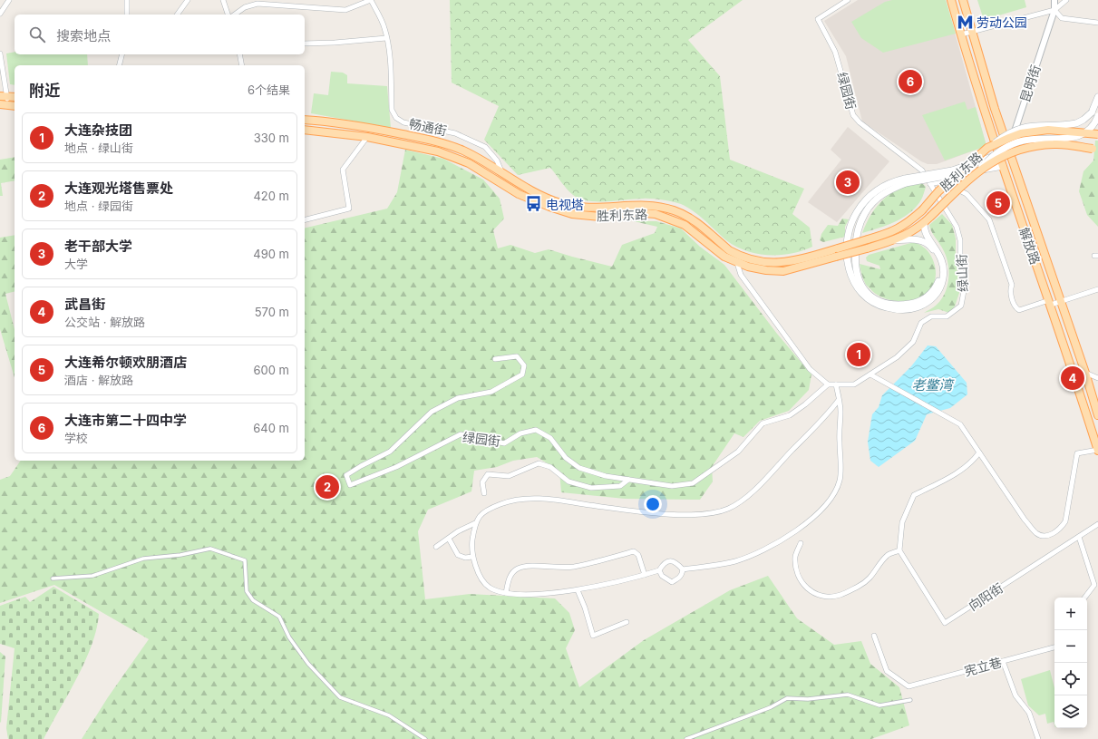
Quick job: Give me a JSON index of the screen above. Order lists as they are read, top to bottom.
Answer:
{
  "streets": {
    "main road": ["胜利东路", "解放路"],
    "street": [
      "昆明街",
      "绿园街",
      "畅通街",
      "绿山街",
      "向阳街",
      "宪立巷"
    ]
  },
  "crossings": [
    ["昆明街", "解放路"],
    ["绿园街", "绿山街"],
    ["畅通街", "胜利东路"]
  ],
  "water": ["老鳖湾"],
  "places": {
    "metro station": ["劳动公园"],
    "bus stop": ["电视塔"]
  },
  "page": {
    "search": "搜索地点",
    "heading": ["附近", "6个结果"],
    "pins": [
      "6",
      "3",
      "5",
      "1",
      "4",
      "2"
    ],
    "list": [
      {
        "mark": "1",
        "name": "大连杂技团",
        "note": "地点 · 绿山街",
        "value": "330 m"
      },
      {
        "mark": "2",
        "name": "大连观光塔售票处",
        "note": "地点 · 绿园街",
        "value": "420 m"
      },
      {
        "mark": "3",
        "name": "老干部大学",
        "note": "大学",
        "value": "490 m"
      },
      {
        "mark": "4",
        "name": "武昌街",
        "note": "公交站 · 解放路",
        "value": "570 m"
      },
      {
        "mark": "5",
        "name": "大连希尔顿欢朋酒店",
        "note": "酒店 · 解放路",
        "value": "600 m"
      },
      {
        "mark": "6",
        "name": "大连市第二十四中学",
        "note": "学校",
        "value": "640 m"
      }
    ],
    "map_buttons": ["+", "−"]
  }
}
